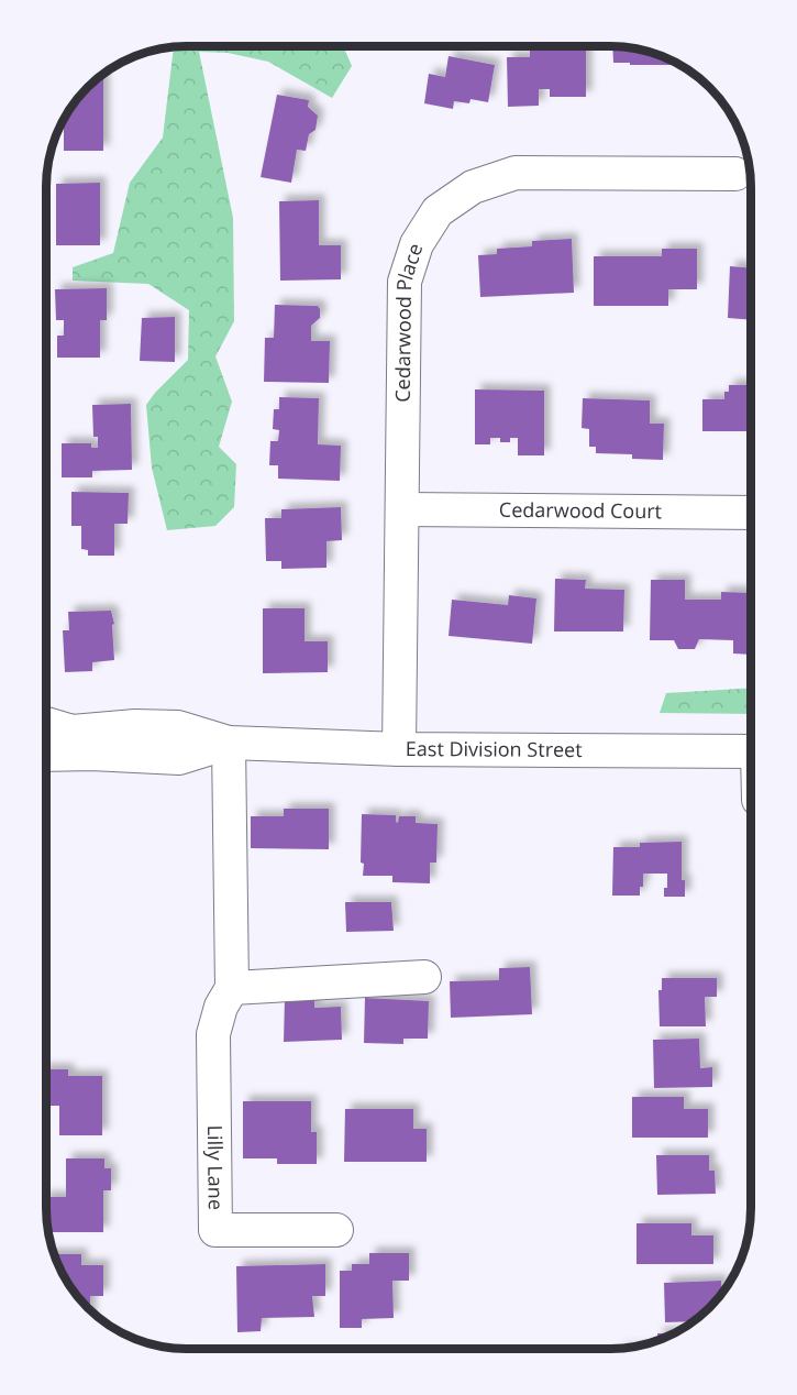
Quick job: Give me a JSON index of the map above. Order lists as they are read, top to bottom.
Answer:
{
  "streets": {
    "street": [
      "Cedarwood Place",
      "Cedarwood Court",
      "East Division Street",
      "Lilly Lane"
    ]
  },
  "crossings": [
    ["Cedarwood Place", "Cedarwood Court"],
    ["Cedarwood Place", "East Division Street"],
    ["East Division Street", "Lilly Lane"]
  ]
}
